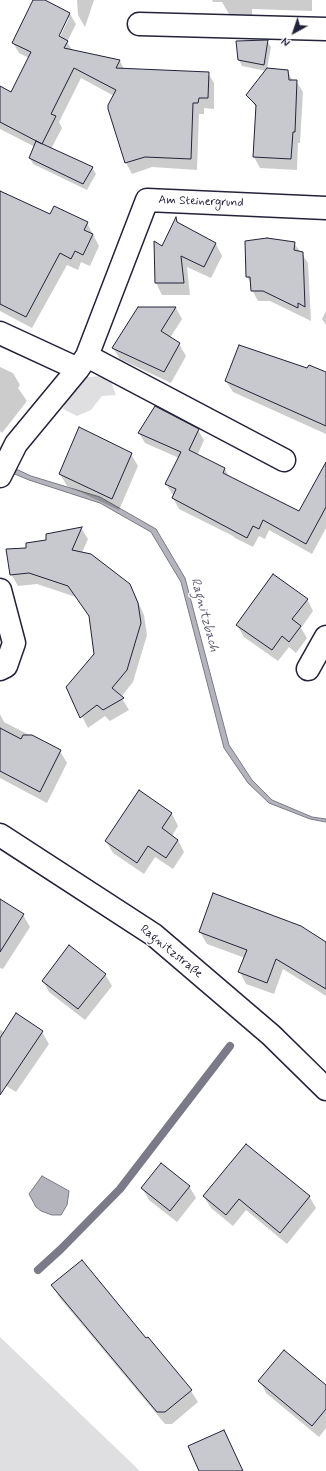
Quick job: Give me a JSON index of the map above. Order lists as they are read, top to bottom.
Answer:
{
  "streets": {
    "street": ["Am Steinergrund", "Ragnitzstraße"]
  },
  "water": ["Ragnitzbach"],
  "north": "bottom left"
}
